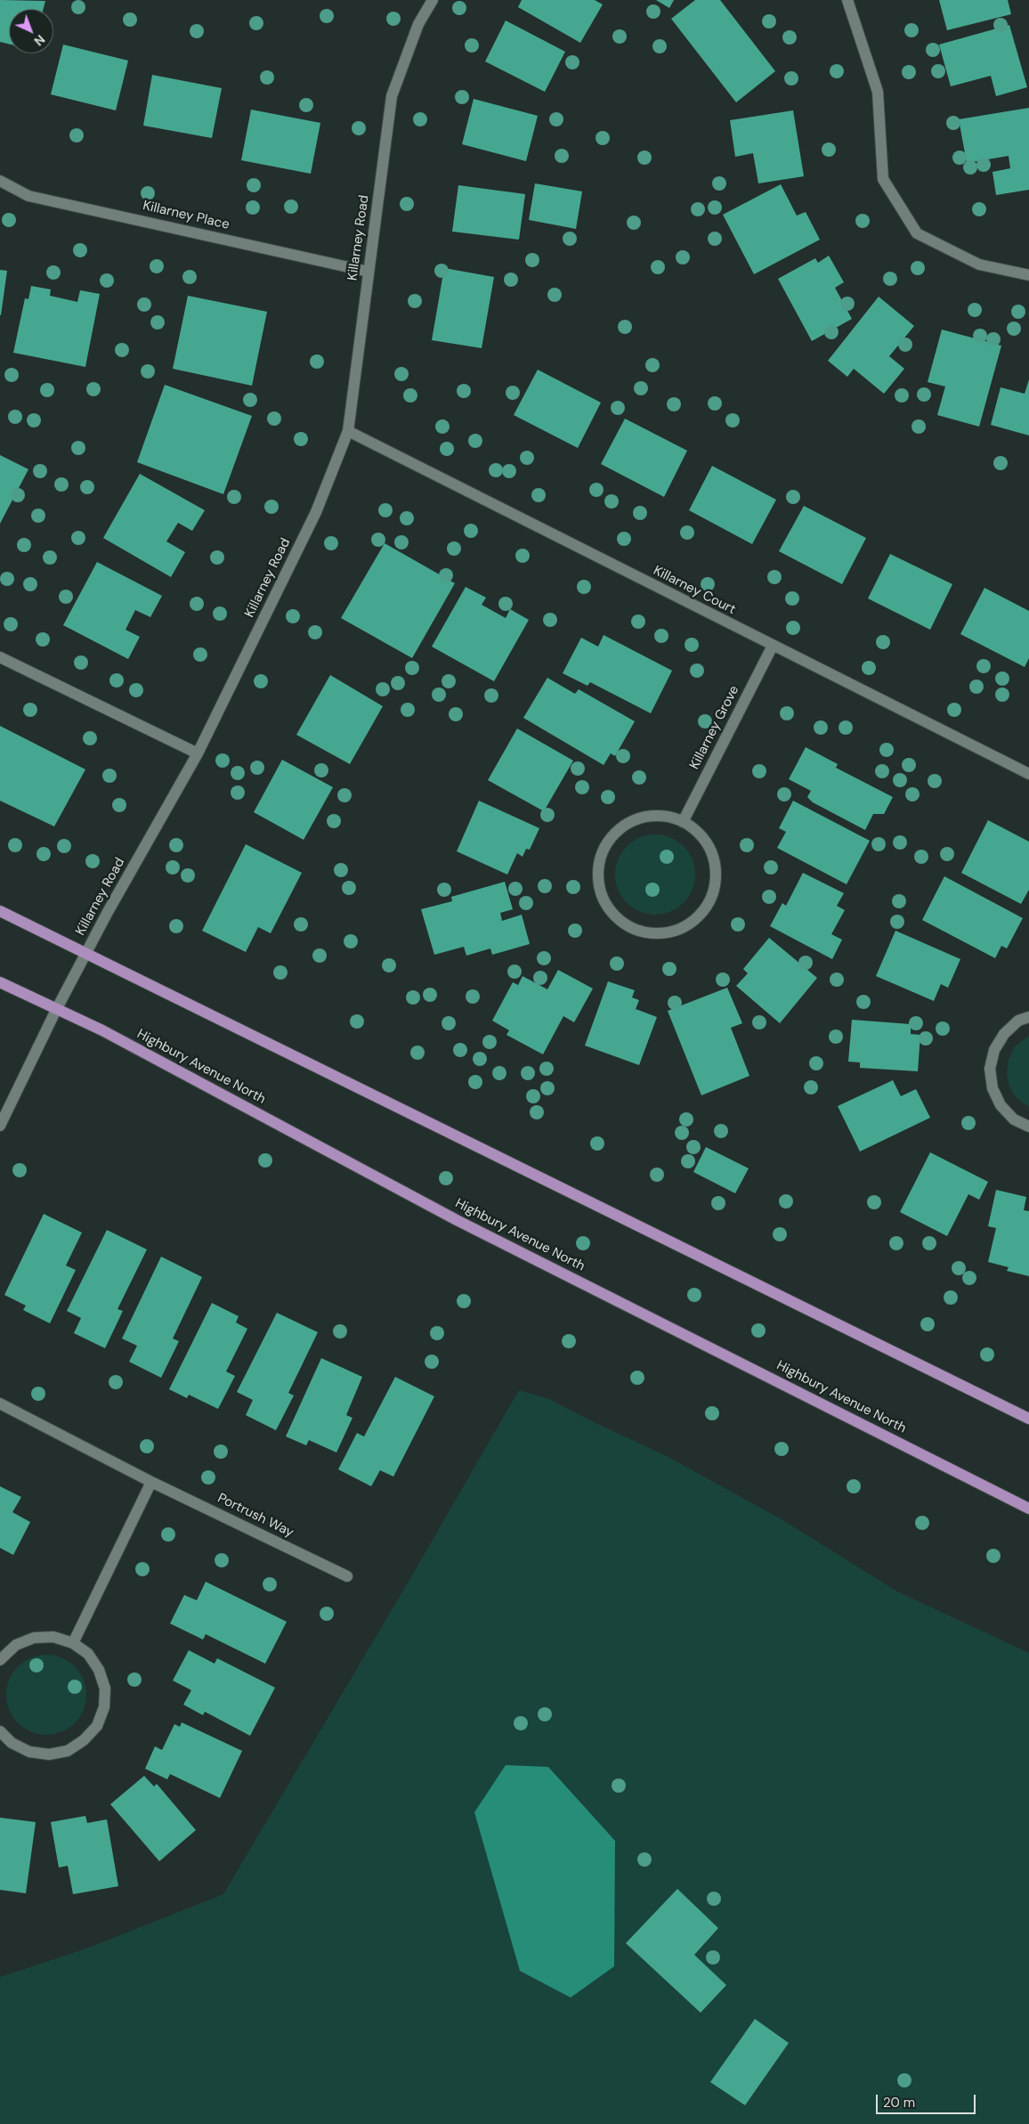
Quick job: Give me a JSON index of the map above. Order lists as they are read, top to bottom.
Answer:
{
  "streets": {
    "main road": ["Highbury Avenue North"],
    "street": [
      "Killarney Place",
      "Killarney Road",
      "Killarney Court",
      "Killarney Grove",
      "Portrush Way"
    ]
  },
  "crossings": [
    ["Killarney Place", "Killarney Road"],
    ["Killarney Road", "Killarney Court"],
    ["Killarney Road", "Highbury Avenue North"],
    ["Killarney Court", "Killarney Grove"]
  ],
  "scale_bar": "20 m",
  "north": "bottom right"
}
